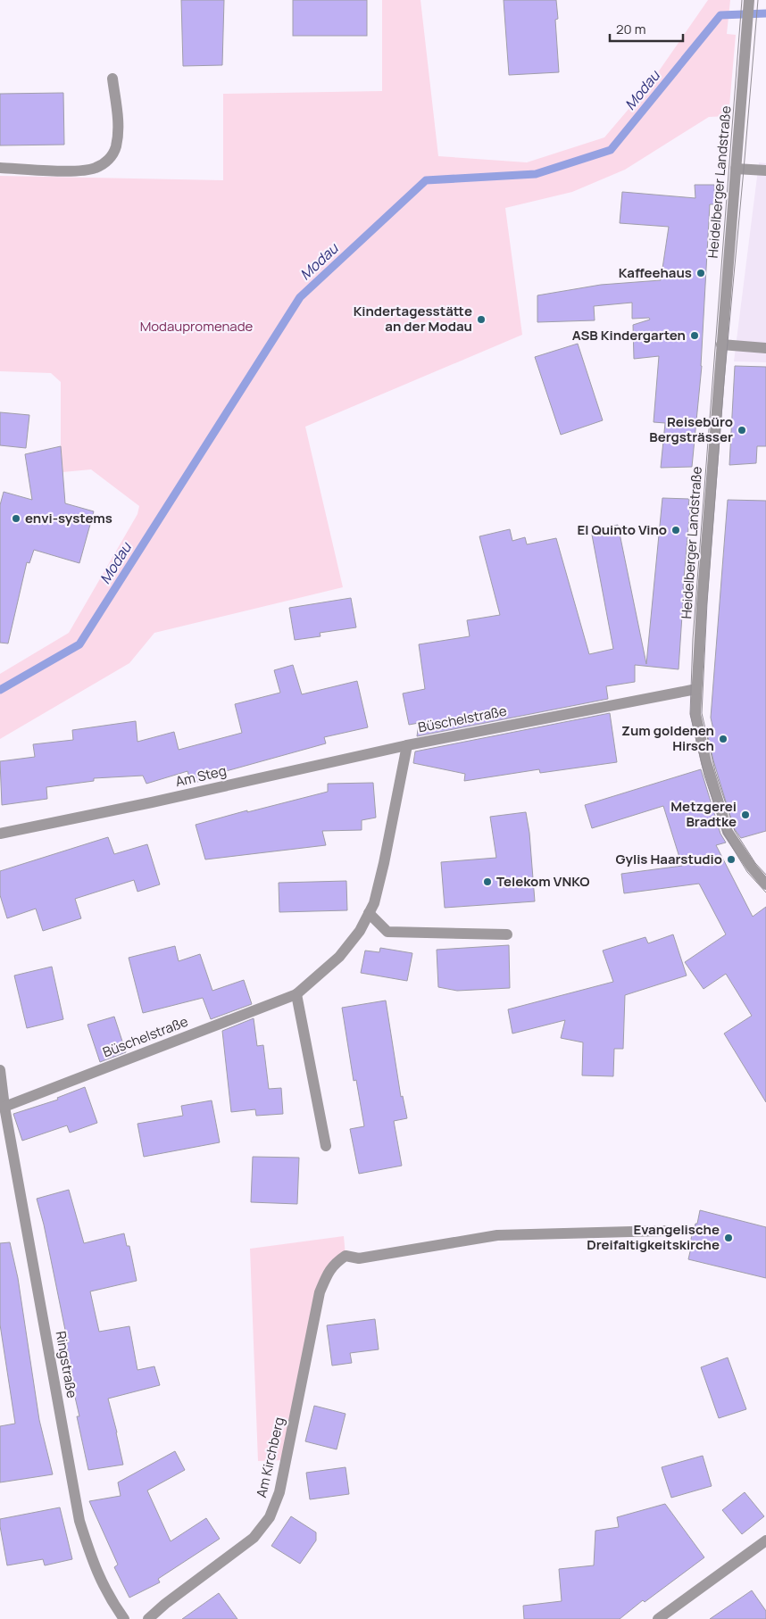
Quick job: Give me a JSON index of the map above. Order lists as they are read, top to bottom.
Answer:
{
  "streets": {
    "street": [
      "Heidelberger Landstraße",
      "Büschelstraße",
      "Am Steg",
      "Ringstraße",
      "Am Kirchberg"
    ]
  },
  "crossings": [
    ["Heidelberger Landstraße", "Büschelstraße"],
    ["Büschelstraße", "Am Steg"],
    ["Büschelstraße", "Ringstraße"]
  ],
  "water": ["Modau"],
  "parks": ["Modaupromenade"],
  "places": [
    "Kaffeehaus",
    "Kindertagesstätte an der Modau",
    "ASB Kindergarten",
    "Reisebüro Bergsträsser",
    "envi-systems",
    "El Quinto Vino",
    "Zum goldenen Hirsch",
    "Metzgerei Bradtke",
    "Gylis Haarstudio",
    "Telekom VNKO",
    "Evangelische Dreifaltigkeitskirche"
  ],
  "scale_bar": "20 m"
}
